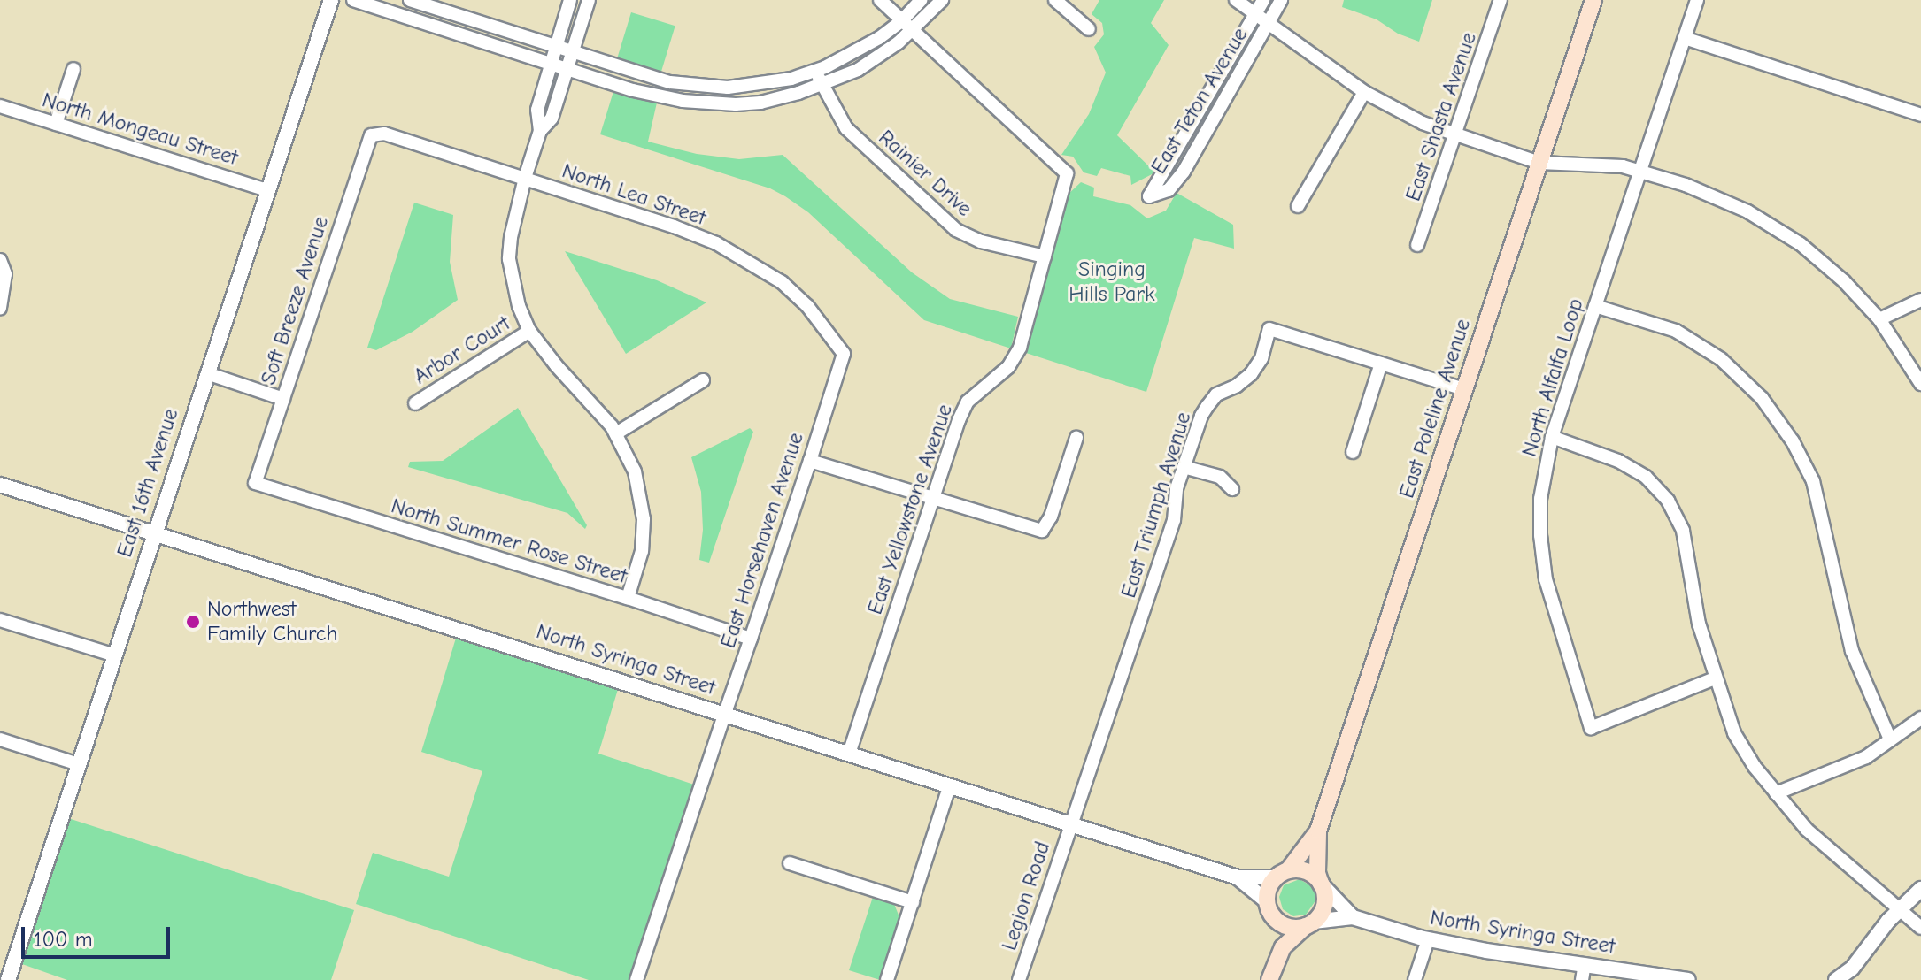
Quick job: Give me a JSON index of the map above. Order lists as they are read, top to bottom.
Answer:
{
  "streets": {
    "main road": ["East Poleline Avenue"],
    "street": [
      "East Teton Avenue",
      "East Shasta Avenue",
      "North Mongeau Street",
      "Rainier Drive",
      "North Lea Street",
      "Soft Breeze Avenue",
      "Arbor Court",
      "North Alfalfa Loop",
      "East 16th Avenue",
      "East Triumph Avenue",
      "East Yellowstone Avenue",
      "East Horsehaven Avenue",
      "North Summer Rose Street",
      "North Syringa Street",
      "Legion Road"
    ]
  },
  "crossings": [
    ["North Mongeau Street", "East 16th Avenue"],
    ["Rainier Drive", "East Yellowstone Avenue"],
    ["North Lea Street", "Soft Breeze Avenue"],
    ["North Lea Street", "East Horsehaven Avenue"],
    ["Soft Breeze Avenue", "North Summer Rose Street"],
    ["East Poleline Avenue", "East Triumph Avenue"],
    ["East Poleline Avenue", "North Syringa Street"],
    ["East 16th Avenue", "North Syringa Street"],
    ["East Triumph Avenue", "North Syringa Street"],
    ["East Triumph Avenue", "Legion Road"],
    ["East Yellowstone Avenue", "North Syringa Street"],
    ["East Horsehaven Avenue", "North Summer Rose Street"],
    ["East Horsehaven Avenue", "North Syringa Street"],
    ["North Syringa Street", "Legion Road"]
  ],
  "parks": ["Singing Hills Park"],
  "places": ["Northwest Family Church"],
  "scale_bar": "100 m"
}
